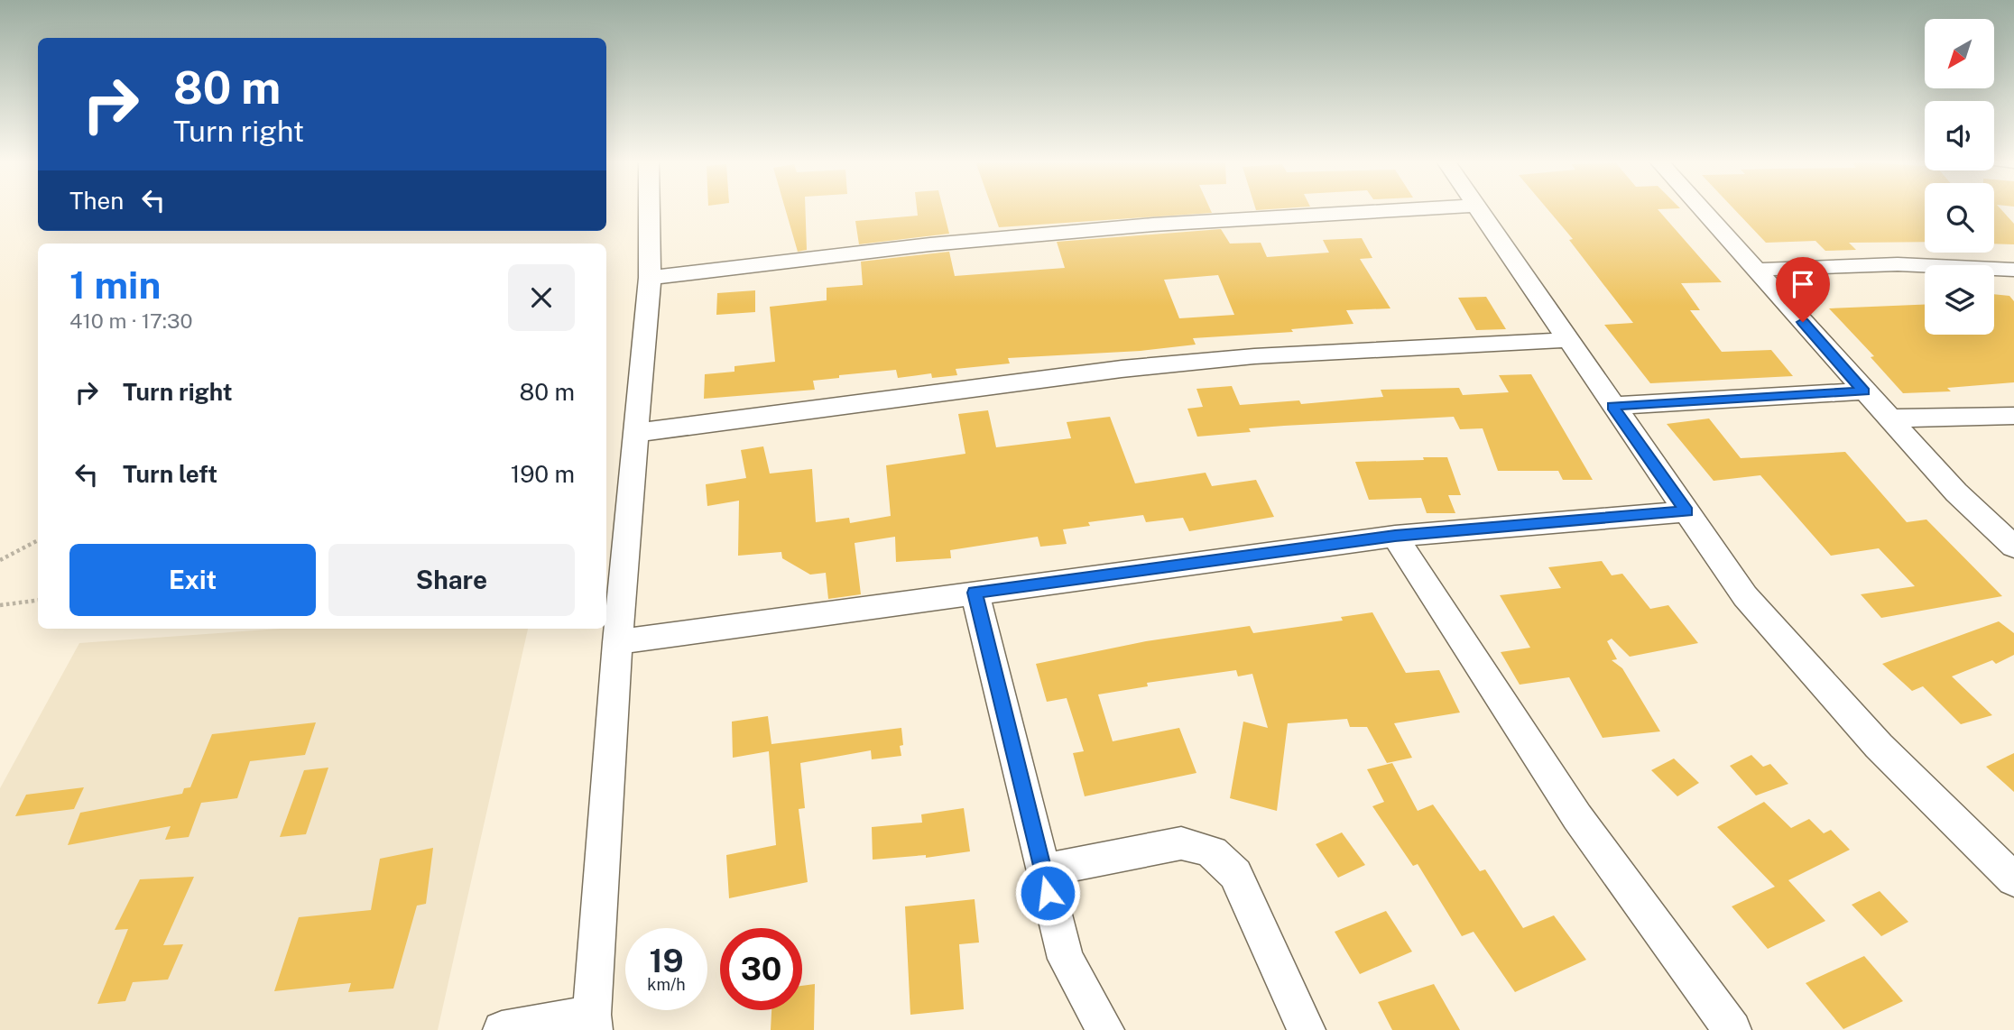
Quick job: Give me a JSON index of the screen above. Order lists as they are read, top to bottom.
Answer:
{
  "north": "bottom left",
  "page": {
    "turn": ["80 m", "Turn right"],
    "then": "Then",
    "heading": ["1 min", "410 m · 17:30"],
    "list": [
      {
        "name": "Turn right",
        "value": "80 m"
      },
      {
        "name": "Turn left",
        "value": "190 m"
      }
    ],
    "buttons": ["Exit", "Share"],
    "speed": "19 km/h",
    "limit": "30"
  }
}
